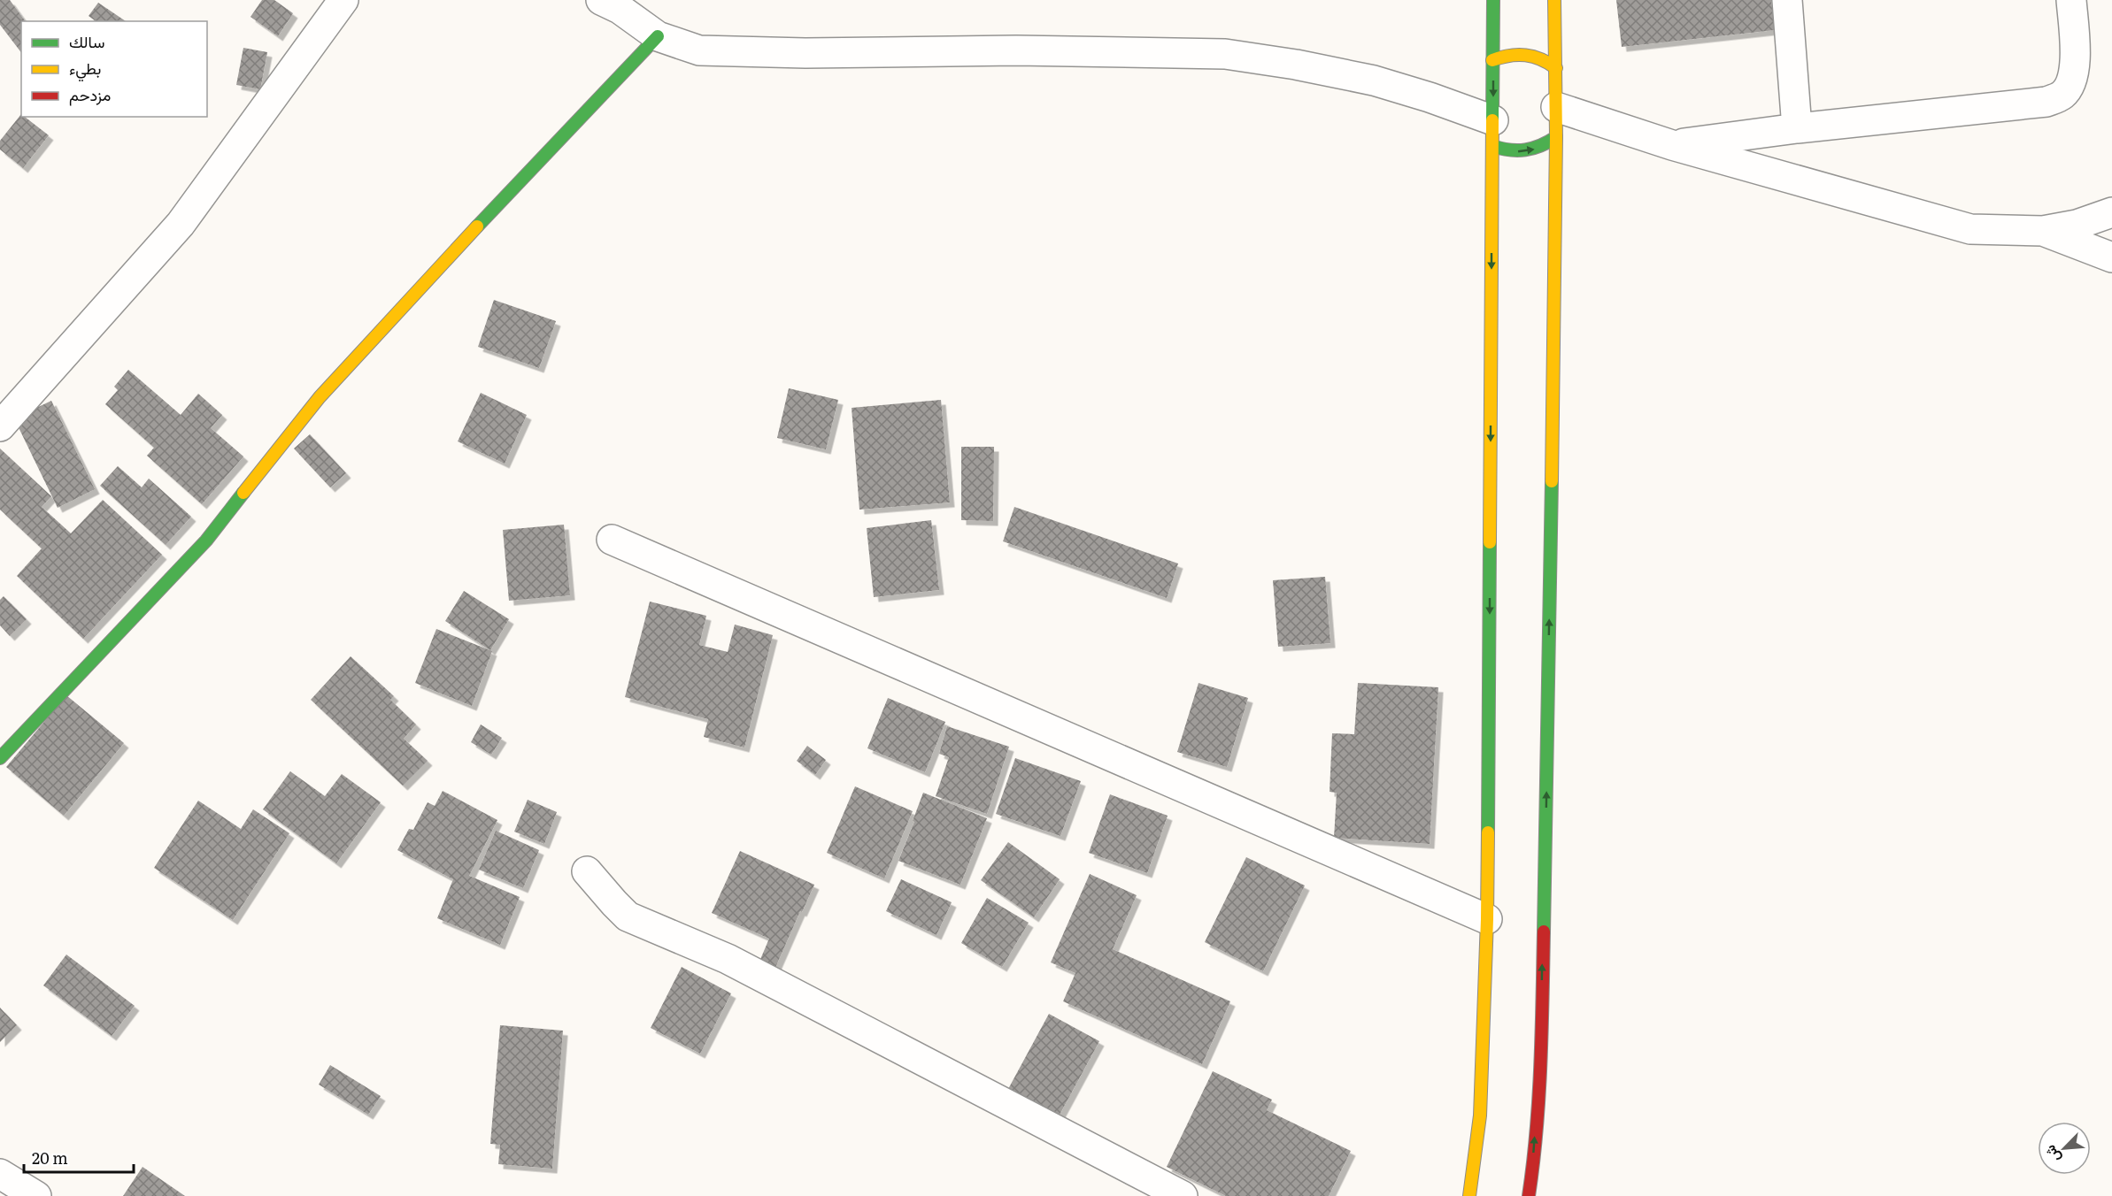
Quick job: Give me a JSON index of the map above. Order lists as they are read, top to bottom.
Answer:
{
  "legend": ["سالك", "بطيء", "مزدحم"],
  "scale_bar": "20 m",
  "north": "bottom left"
}
